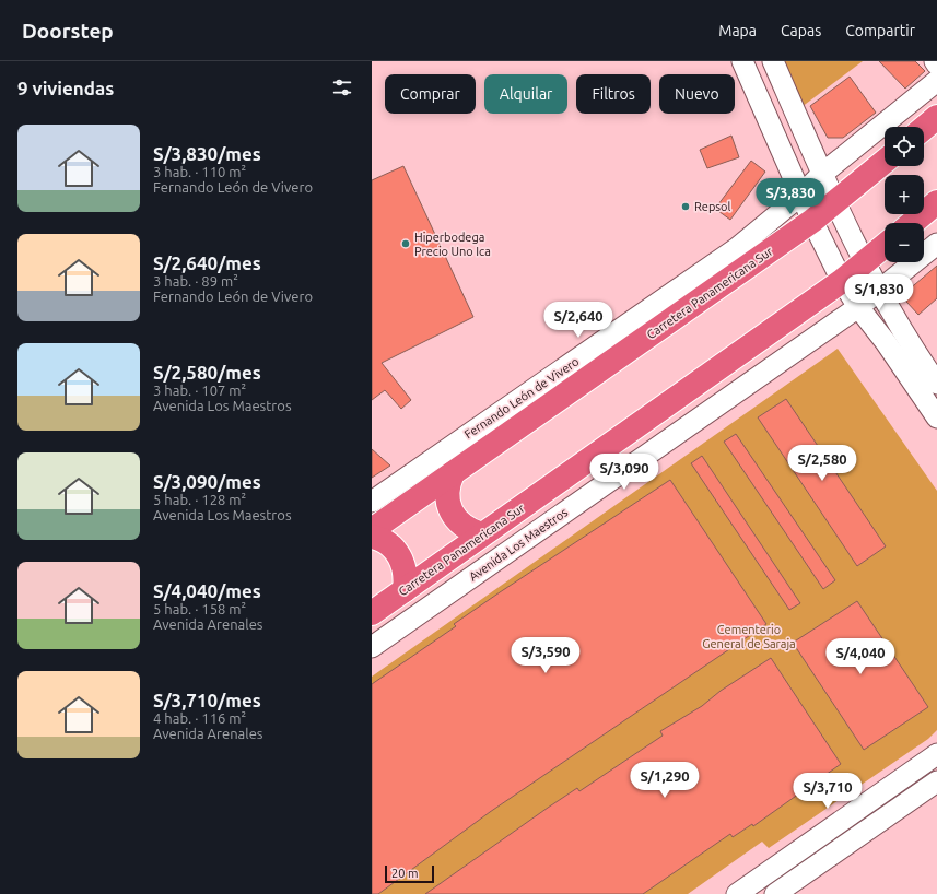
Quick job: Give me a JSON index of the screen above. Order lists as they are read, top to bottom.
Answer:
{
  "streets": {
    "highway": ["Carretera Panamericana Sur"],
    "street": ["Fernando León de Vivero", "Avenida Los Maestros"]
  },
  "parks": ["Cementerio General de Saraja"],
  "places": ["Repsol", "Hiperbodega Precio Uno Ica"],
  "scale_bar": "20 m",
  "page": {
    "header": "Doorstep",
    "nav": ["Mapa", "Capas", "Compartir"],
    "heading": "9 viviendas",
    "chip": [
      "Comprar",
      "Alquilar",
      "Filtros",
      "Nuevo"
    ],
    "list": [
      {
        "name": "S/3,830/mes",
        "note": "3 hab. · 110 m² · Fernando León de Vivero"
      },
      {
        "name": "S/2,640/mes",
        "note": "3 hab. · 89 m² · Fernando León de Vivero"
      },
      {
        "name": "S/2,580/mes",
        "note": "3 hab. · 107 m² · Avenida Los Maestros"
      },
      {
        "name": "S/3,090/mes",
        "note": "5 hab. · 128 m² · Avenida Los Maestros"
      },
      {
        "name": "S/4,040/mes",
        "note": "5 hab. · 158 m² · Avenida Arenales"
      },
      {
        "name": "S/3,710/mes",
        "note": "4 hab. · 116 m² · Avenida Arenales"
      }
    ],
    "map_buttons": ["+", "−"],
    "price": [
      "S/3,830",
      "S/1,830",
      "S/2,640",
      "S/2,580",
      "S/3,090",
      "S/3,590",
      "S/4,040",
      "S/1,290",
      "S/3,710"
    ],
    "scale": "20 m"
  }
}
